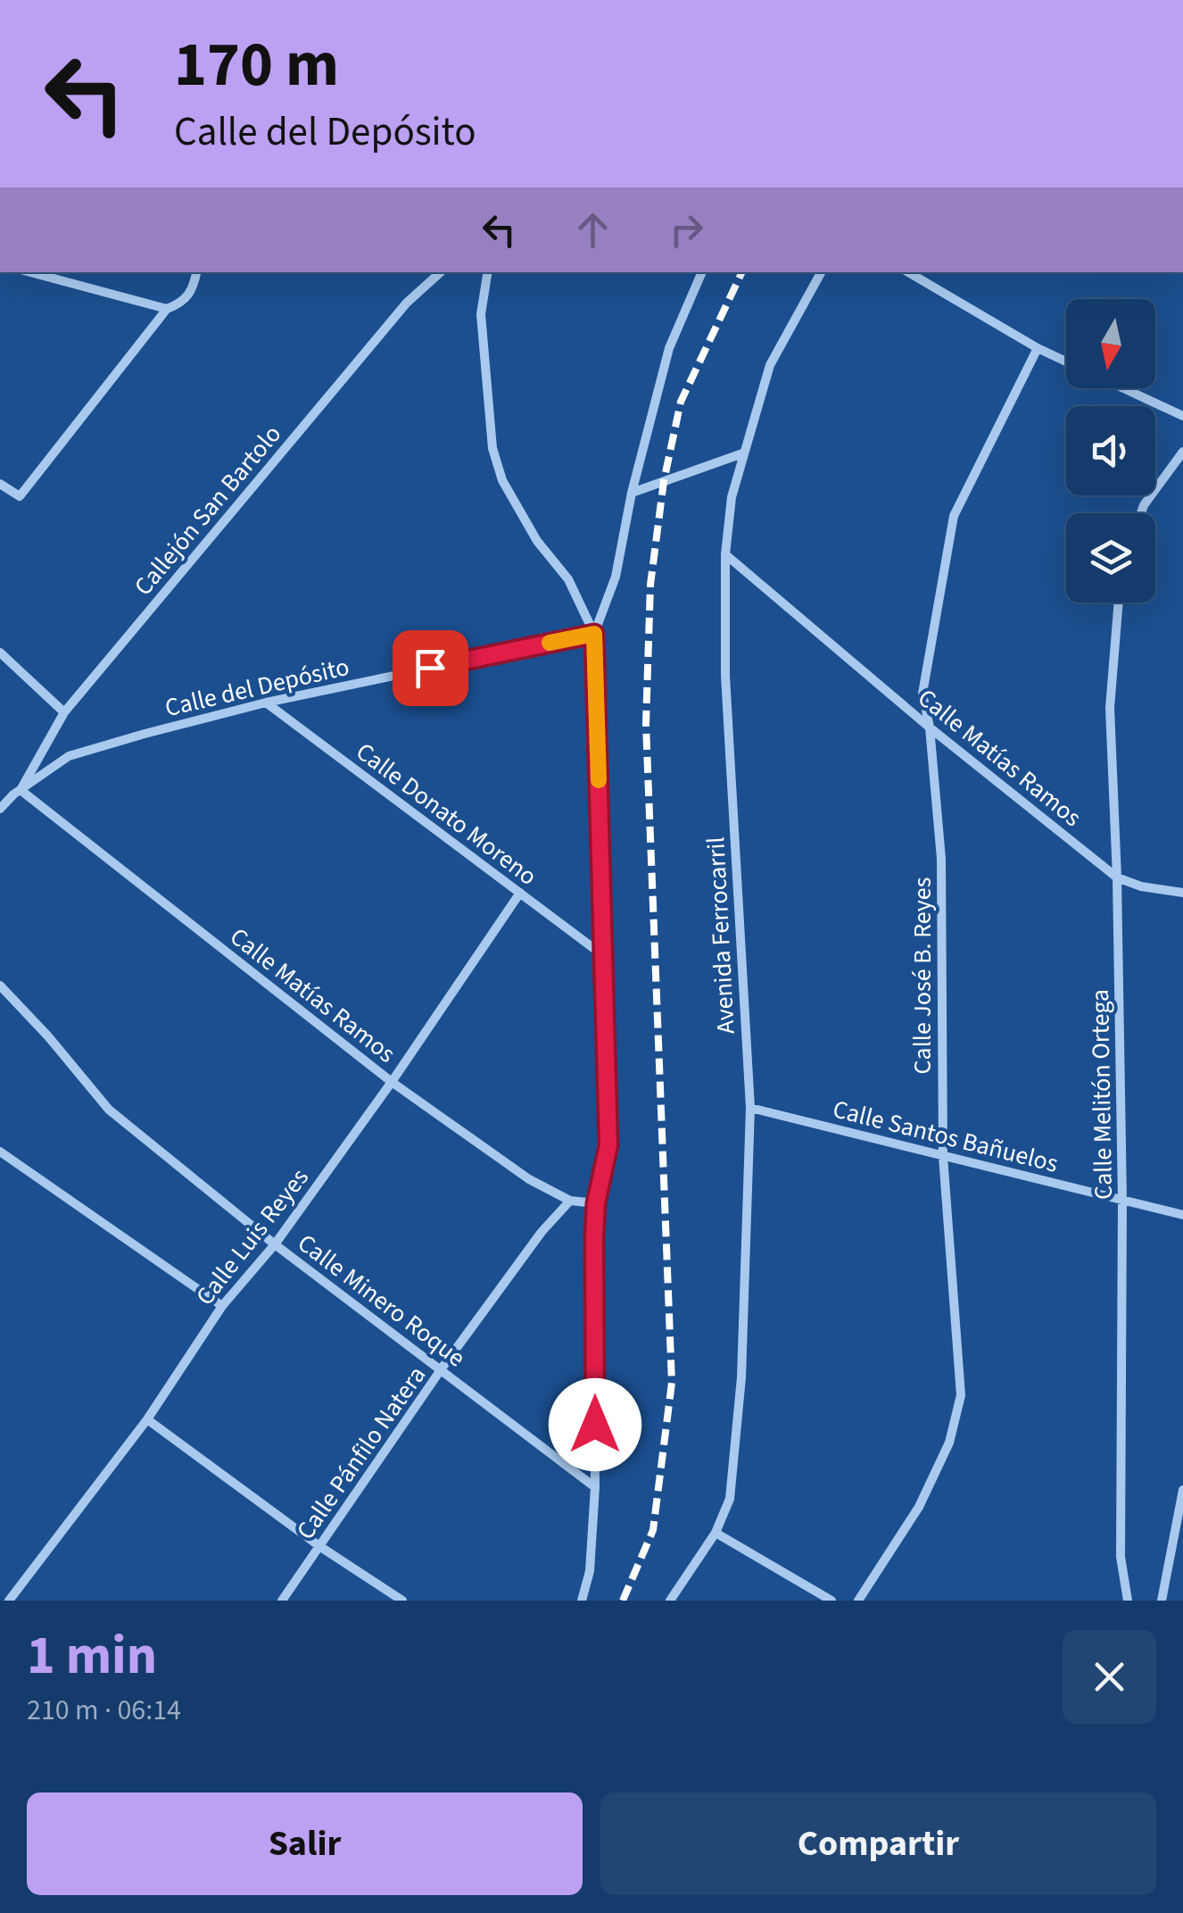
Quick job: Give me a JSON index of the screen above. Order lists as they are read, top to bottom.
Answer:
{
  "streets": {
    "street": [
      "Callejón San Bartolo",
      "Calle del Depósito",
      "Calle Matías Ramos",
      "Calle Donato Moreno",
      "Avenida Ferrocarril",
      "Calle José B. Reyes",
      "Calle Melitón Ortega",
      "Calle Santos Bañuelos",
      "Calle Luis Reyes",
      "Calle Minero Roque",
      "Calle Pánfilo Natera"
    ]
  },
  "crossings": [
    ["Callejón San Bartolo", "Calle del Depósito"],
    ["Callejón San Bartolo", "Calle Matías Ramos"],
    ["Calle del Depósito", "Calle Matías Ramos"],
    ["Calle del Depósito", "Calle Donato Moreno"],
    ["Calle Matías Ramos", "Avenida Ferrocarril"],
    ["Calle Matías Ramos", "Calle José B. Reyes"],
    ["Calle Matías Ramos", "Calle Melitón Ortega"],
    ["Calle Matías Ramos", "Calle Luis Reyes"],
    ["Calle Matías Ramos", "Calle Pánfilo Natera"],
    ["Calle Donato Moreno", "Calle Luis Reyes"],
    ["Avenida Ferrocarril", "Calle Santos Bañuelos"],
    ["Calle José B. Reyes", "Calle Santos Bañuelos"],
    ["Calle Melitón Ortega", "Calle Santos Bañuelos"],
    ["Calle Luis Reyes", "Calle Minero Roque"],
    ["Calle Minero Roque", "Calle Pánfilo Natera"]
  ],
  "north": "bottom",
  "page": {
    "turn": ["170 m", "Calle del Depósito"],
    "heading": ["1 min", "210 m · 06:14"],
    "buttons": ["Salir", "Compartir"]
  }
}
